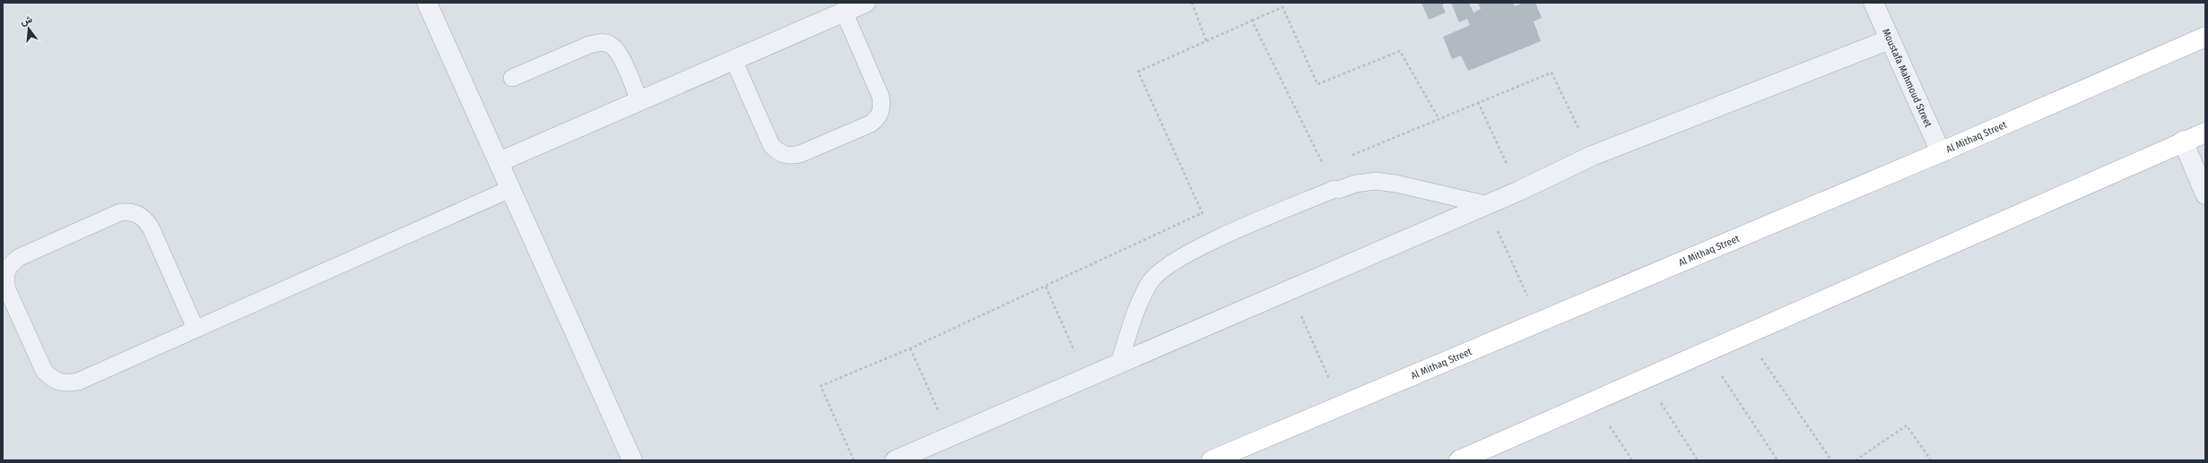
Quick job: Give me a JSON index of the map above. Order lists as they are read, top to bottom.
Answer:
{
  "streets": {
    "main road": ["Al Mithaq Street"],
    "street": ["Moustafa Mahmoud Street"]
  },
  "crossings": [
    ["Moustafa Mahmoud Street", "Al Mithaq Street"]
  ],
  "north": "top"
}
